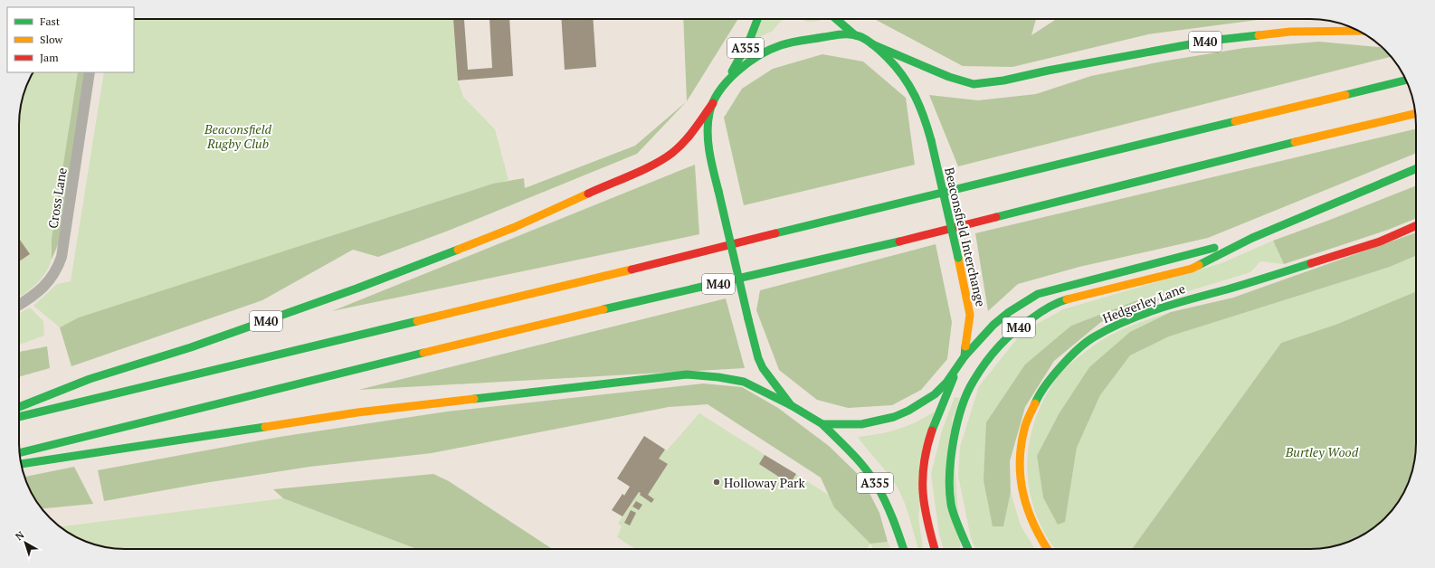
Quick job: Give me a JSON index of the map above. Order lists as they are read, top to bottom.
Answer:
{
  "streets": {
    "main road": [
      "M40",
      "A355",
      "Beaconsfield Interchange",
      "Hedgerley Lane"
    ],
    "street": ["Cross Lane"]
  },
  "crossings": [
    ["M40", "Beaconsfield Interchange"],
    ["A355", "Beaconsfield Interchange"]
  ],
  "parks": ["Beaconsfield Rugby Club", "Burtley Wood"],
  "places": ["Holloway Park"],
  "legend": ["Fast", "Slow", "Jam"],
  "north": "top left"
}
